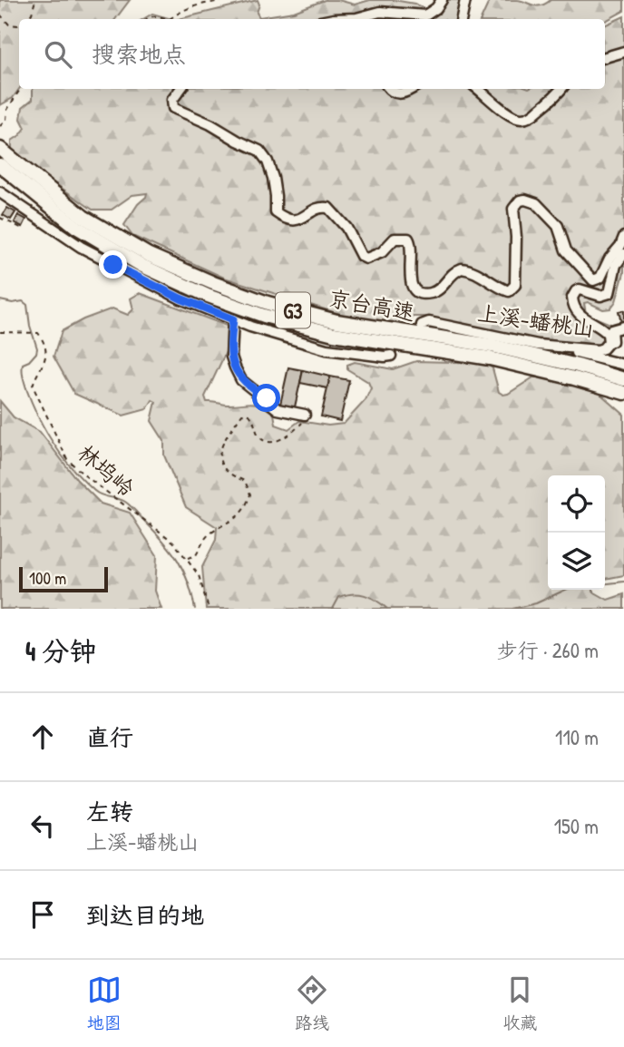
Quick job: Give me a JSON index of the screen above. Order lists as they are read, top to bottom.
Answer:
{
  "streets": {
    "highway": ["京台高速", "G3"],
    "street": ["上溪-蟠桃山"],
    "path": ["林坞岭"]
  },
  "scale_bar": "100 m",
  "page": {
    "search": "搜索地点",
    "scale": "100 m",
    "heading": ["4 分钟", "步行 · 260 m"],
    "list": [
      ["直行", "110 m"],
      ["左转", "上溪-蟠桃山", "150 m"],
      "到达目的地"
    ],
    "nav": ["地图", "路线", "收藏"]
  }
}
